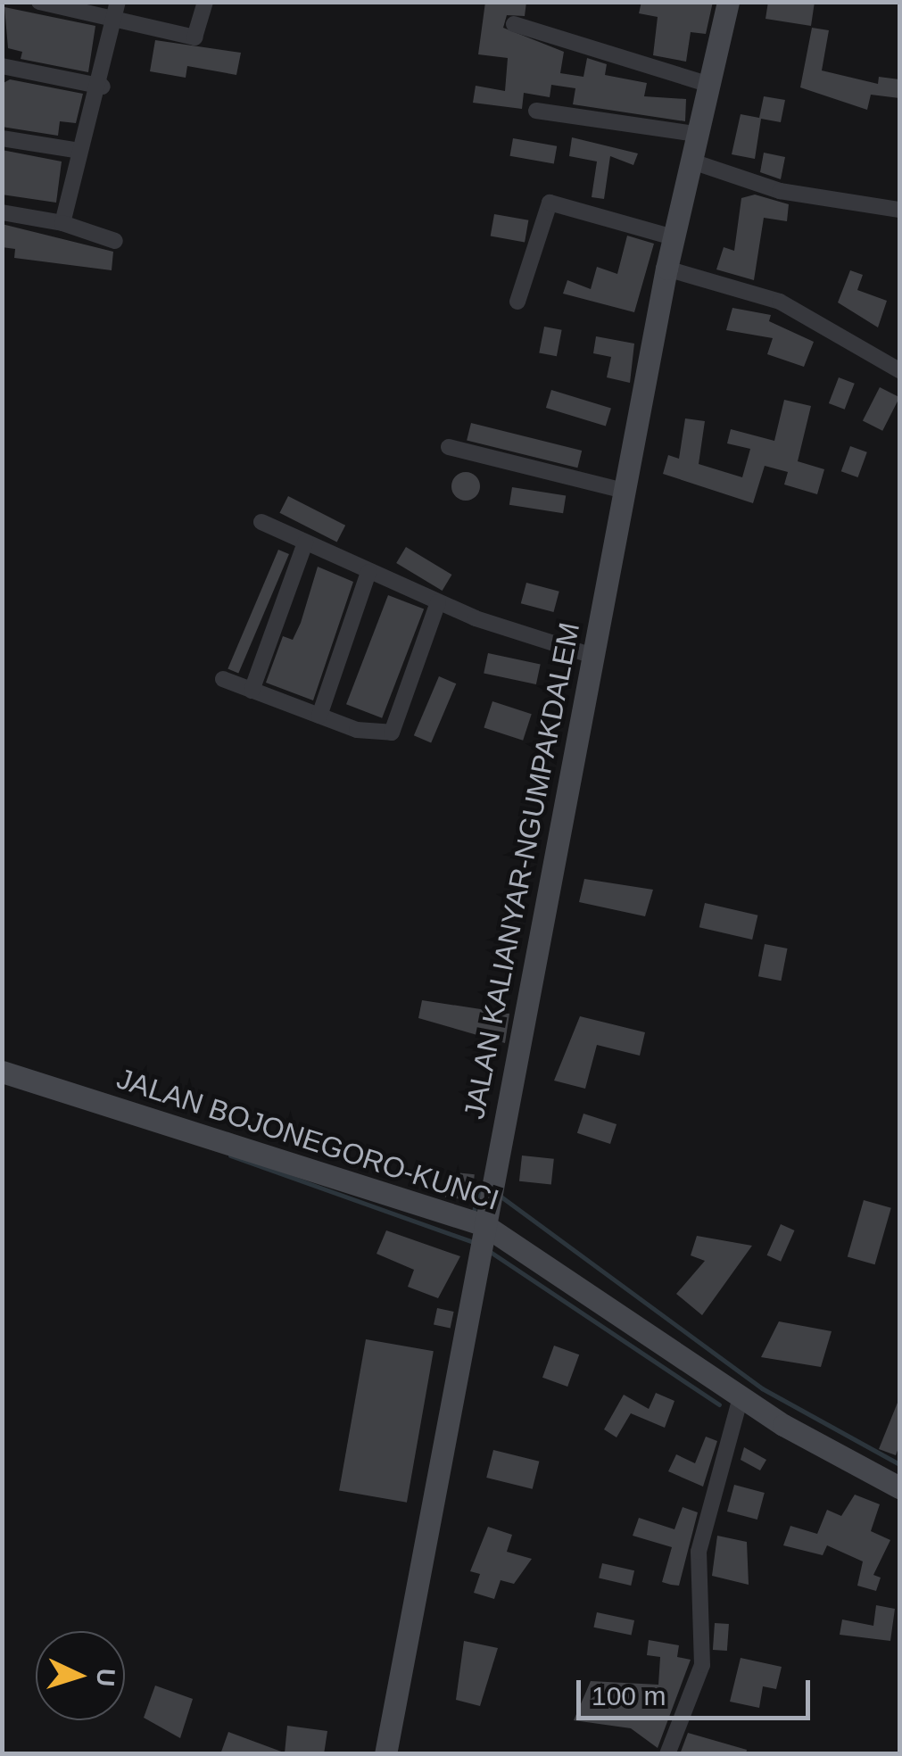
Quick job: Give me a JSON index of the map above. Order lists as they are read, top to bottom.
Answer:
{
  "streets": {
    "street": ["JALAN KALIANYAR-NGUMPAKDALEM", "JALAN BOJONEGORO-KUNCI"]
  },
  "crossings": [
    ["JALAN KALIANYAR-NGUMPAKDALEM", "JALAN BOJONEGORO-KUNCI"]
  ],
  "scale_bar": "100 m",
  "north": "right"
}
